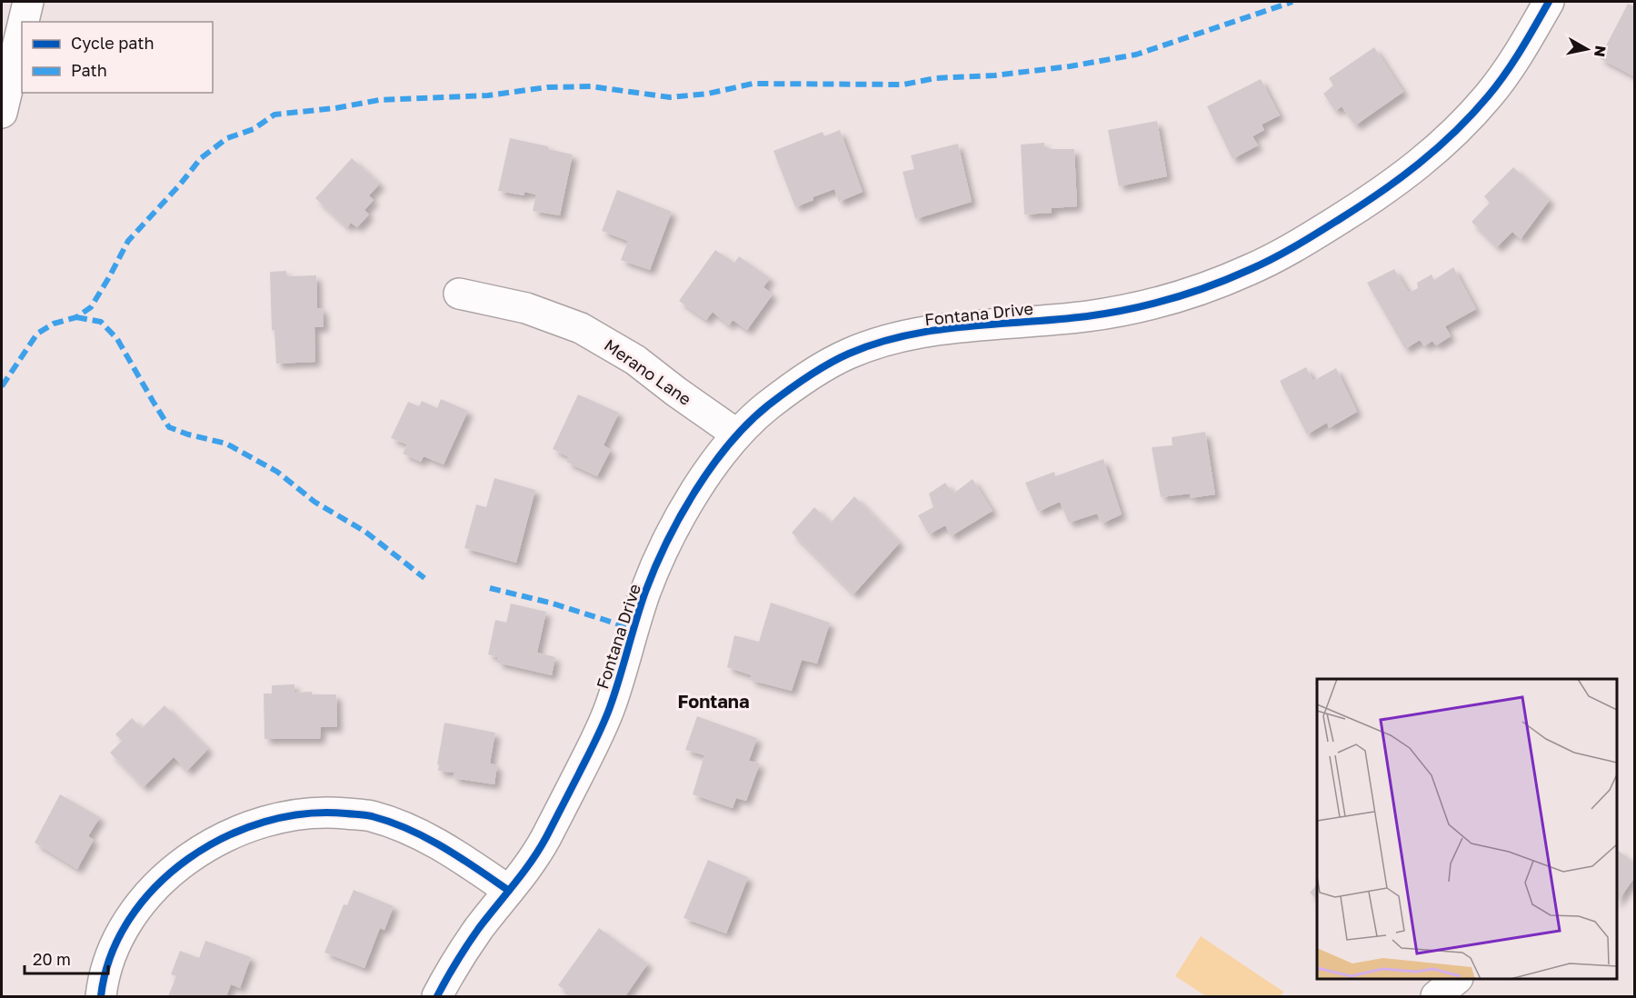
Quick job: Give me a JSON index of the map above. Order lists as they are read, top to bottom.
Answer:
{
  "streets": {
    "street": ["Fontana Drive", "Merano Lane"]
  },
  "crossings": [
    ["Fontana Drive", "Merano Lane"]
  ],
  "districts": ["Fontana"],
  "legend": ["Cycle path", "Path"],
  "scale_bar": "20 m",
  "north": "right"
}
